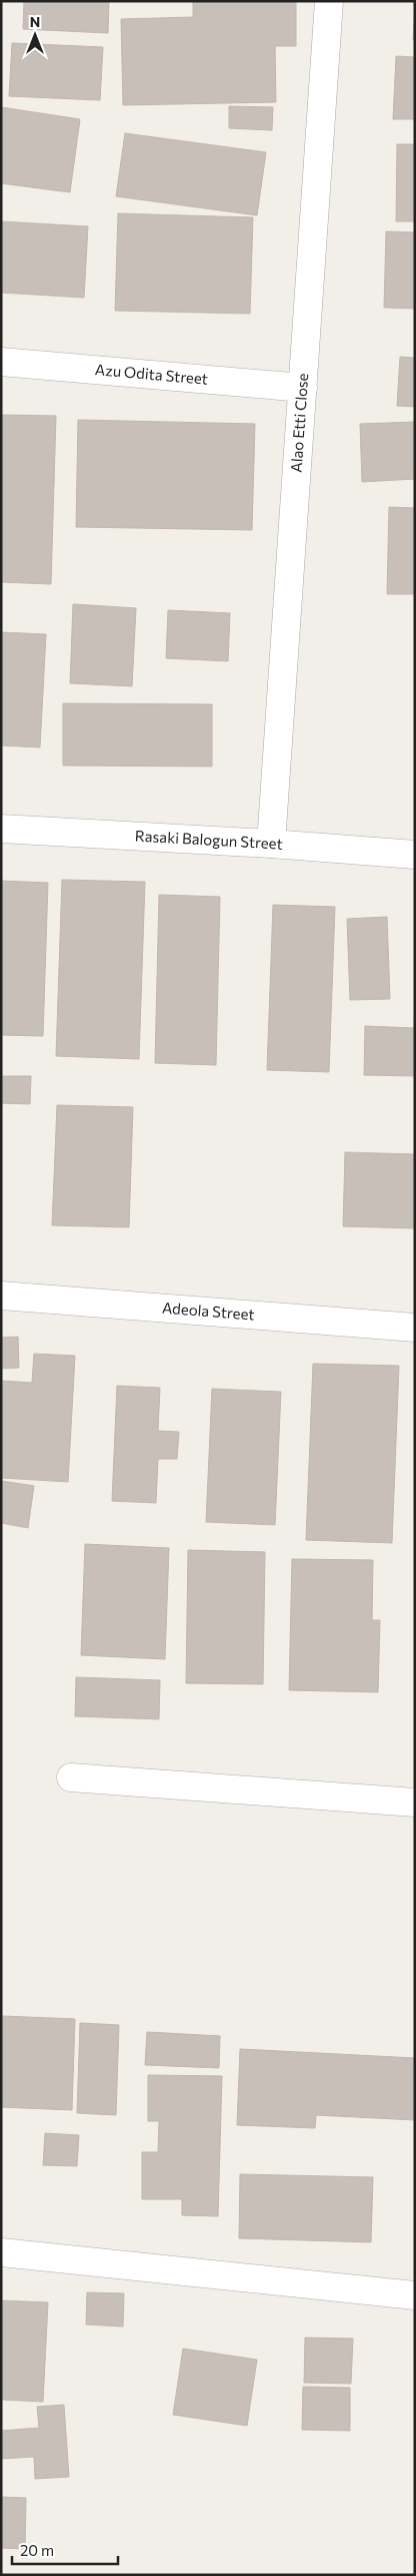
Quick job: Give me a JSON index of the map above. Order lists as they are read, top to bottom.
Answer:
{
  "streets": {
    "street": [
      "Azu Odita Street",
      "Alao Etti Close",
      "Rasaki Balogun Street",
      "Adeola Street"
    ]
  },
  "crossings": [
    ["Azu Odita Street", "Alao Etti Close"],
    ["Alao Etti Close", "Rasaki Balogun Street"]
  ],
  "scale_bar": "20 m",
  "north": "top"
}
